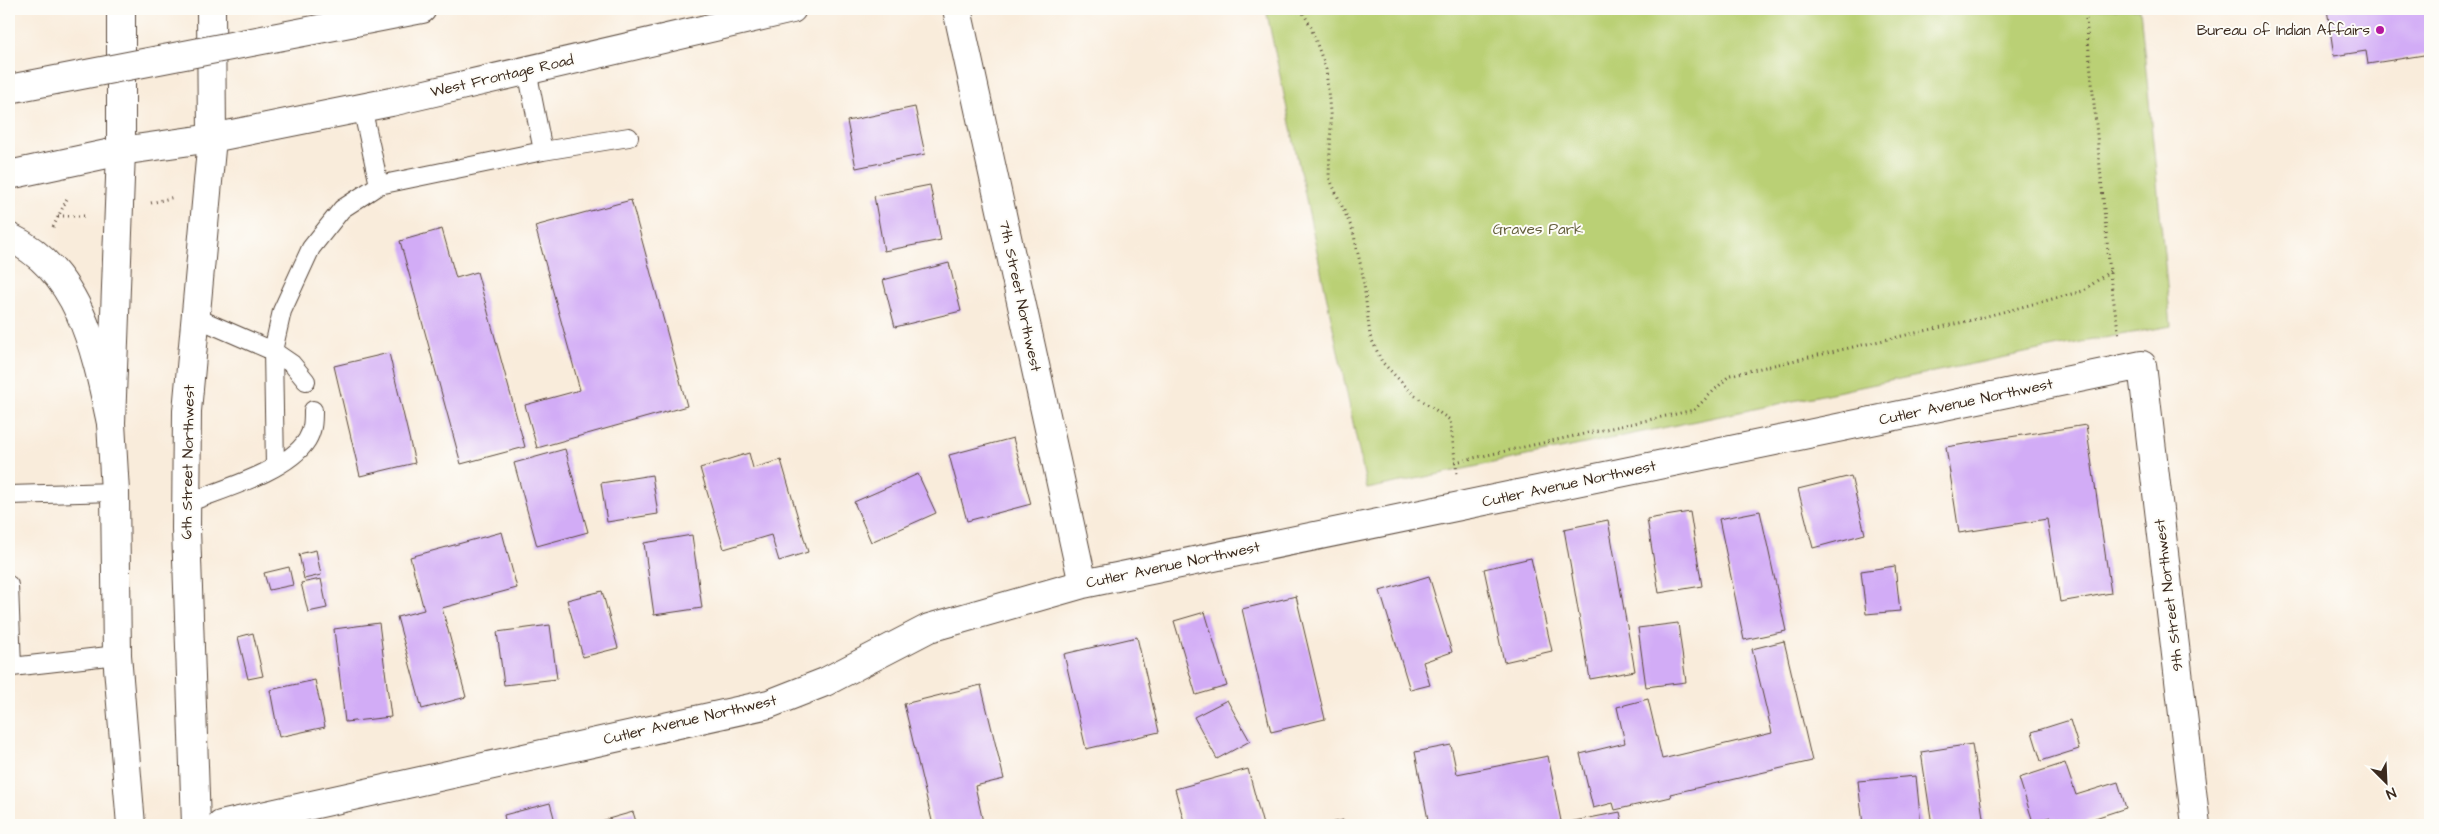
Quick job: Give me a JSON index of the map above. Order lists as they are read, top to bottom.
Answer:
{
  "streets": {
    "main road": [
      "West Frontage Road",
      "7th Street Northwest",
      "Cutler Avenue Northwest",
      "6th Street Northwest",
      "9th Street Northwest"
    ]
  },
  "crossings": [
    ["West Frontage Road", "6th Street Northwest"],
    ["7th Street Northwest", "Cutler Avenue Northwest"],
    ["Cutler Avenue Northwest", "9th Street Northwest"]
  ],
  "parks": ["Graves Park"],
  "places": ["Bureau of Indian Affairs"],
  "north": "bottom right"
}
